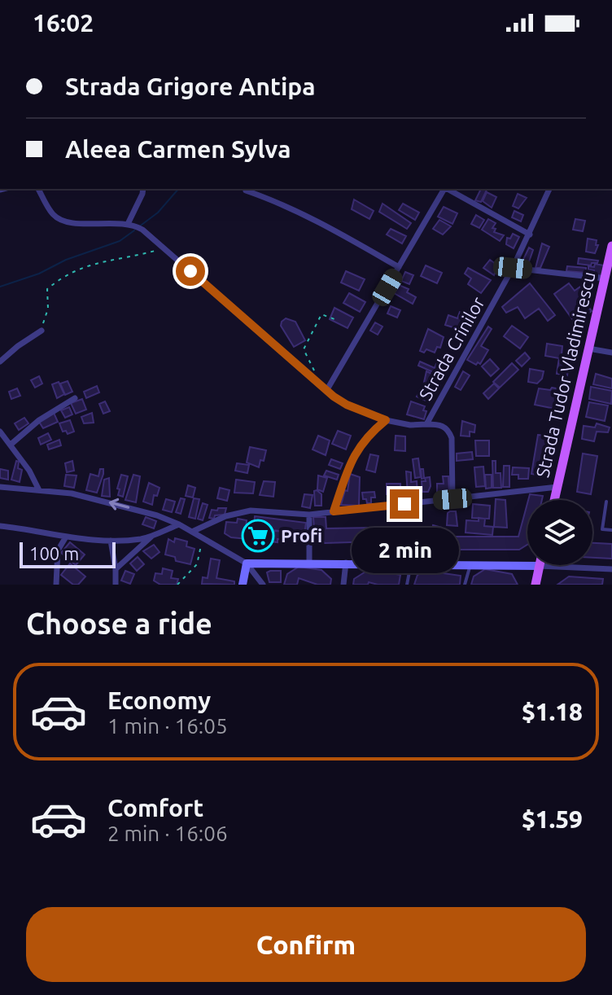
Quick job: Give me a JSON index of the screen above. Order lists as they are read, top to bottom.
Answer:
{
  "streets": {
    "main road": ["Strada Tudor Vladimirescu"],
    "street": ["Strada Crinilor"]
  },
  "places": {
    "supermarket": ["Profi"]
  },
  "scale_bar": "100 m",
  "page": {
    "status": "16:02",
    "banner": ["Strada Grigore Antipa", "Aleea Carmen Sylva"],
    "bubble": "2 min",
    "scale": "100 m",
    "heading": "Choose a ride",
    "list": [
      {
        "name": "Economy",
        "note": "1 min · 16:05",
        "value": "$1.18"
      },
      {
        "name": "Comfort",
        "note": "2 min · 16:06",
        "value": "$1.59"
      }
    ],
    "buttons": "Confirm"
  }
}
